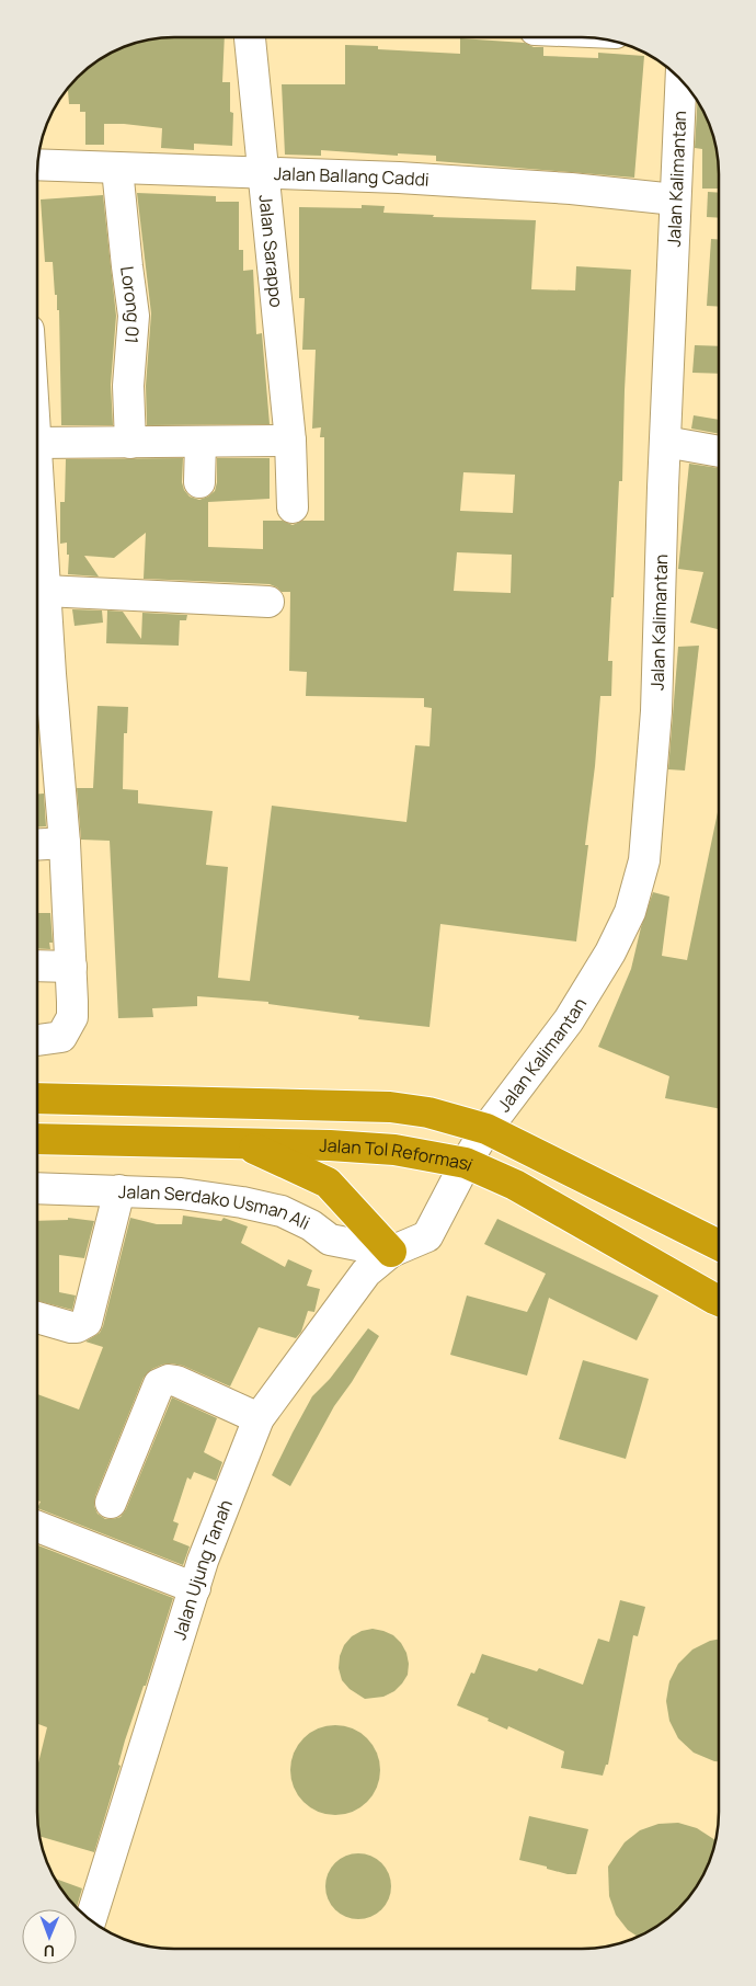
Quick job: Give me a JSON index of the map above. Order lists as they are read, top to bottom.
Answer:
{
  "streets": {
    "highway": ["Jalan Tol Reformasi"],
    "street": [
      "Jalan Ballang Caddi",
      "Jalan Kalimantan",
      "Jalan Sarappo",
      "Lorong 01",
      "Jalan Serdako Usman Ali",
      "Jalan Ujung Tanah"
    ]
  },
  "crossings": [
    ["Jalan Ballang Caddi", "Jalan Kalimantan"],
    ["Jalan Ballang Caddi", "Jalan Sarappo"],
    ["Jalan Ballang Caddi", "Lorong 01"],
    ["Jalan Kalimantan", "Jalan Tol Reformasi"],
    ["Jalan Kalimantan", "Jalan Ujung Tanah"],
    ["Jalan Tol Reformasi", "Jalan Ujung Tanah"],
    ["Jalan Serdako Usman Ali", "Jalan Ujung Tanah"]
  ],
  "north": "bottom"
}
